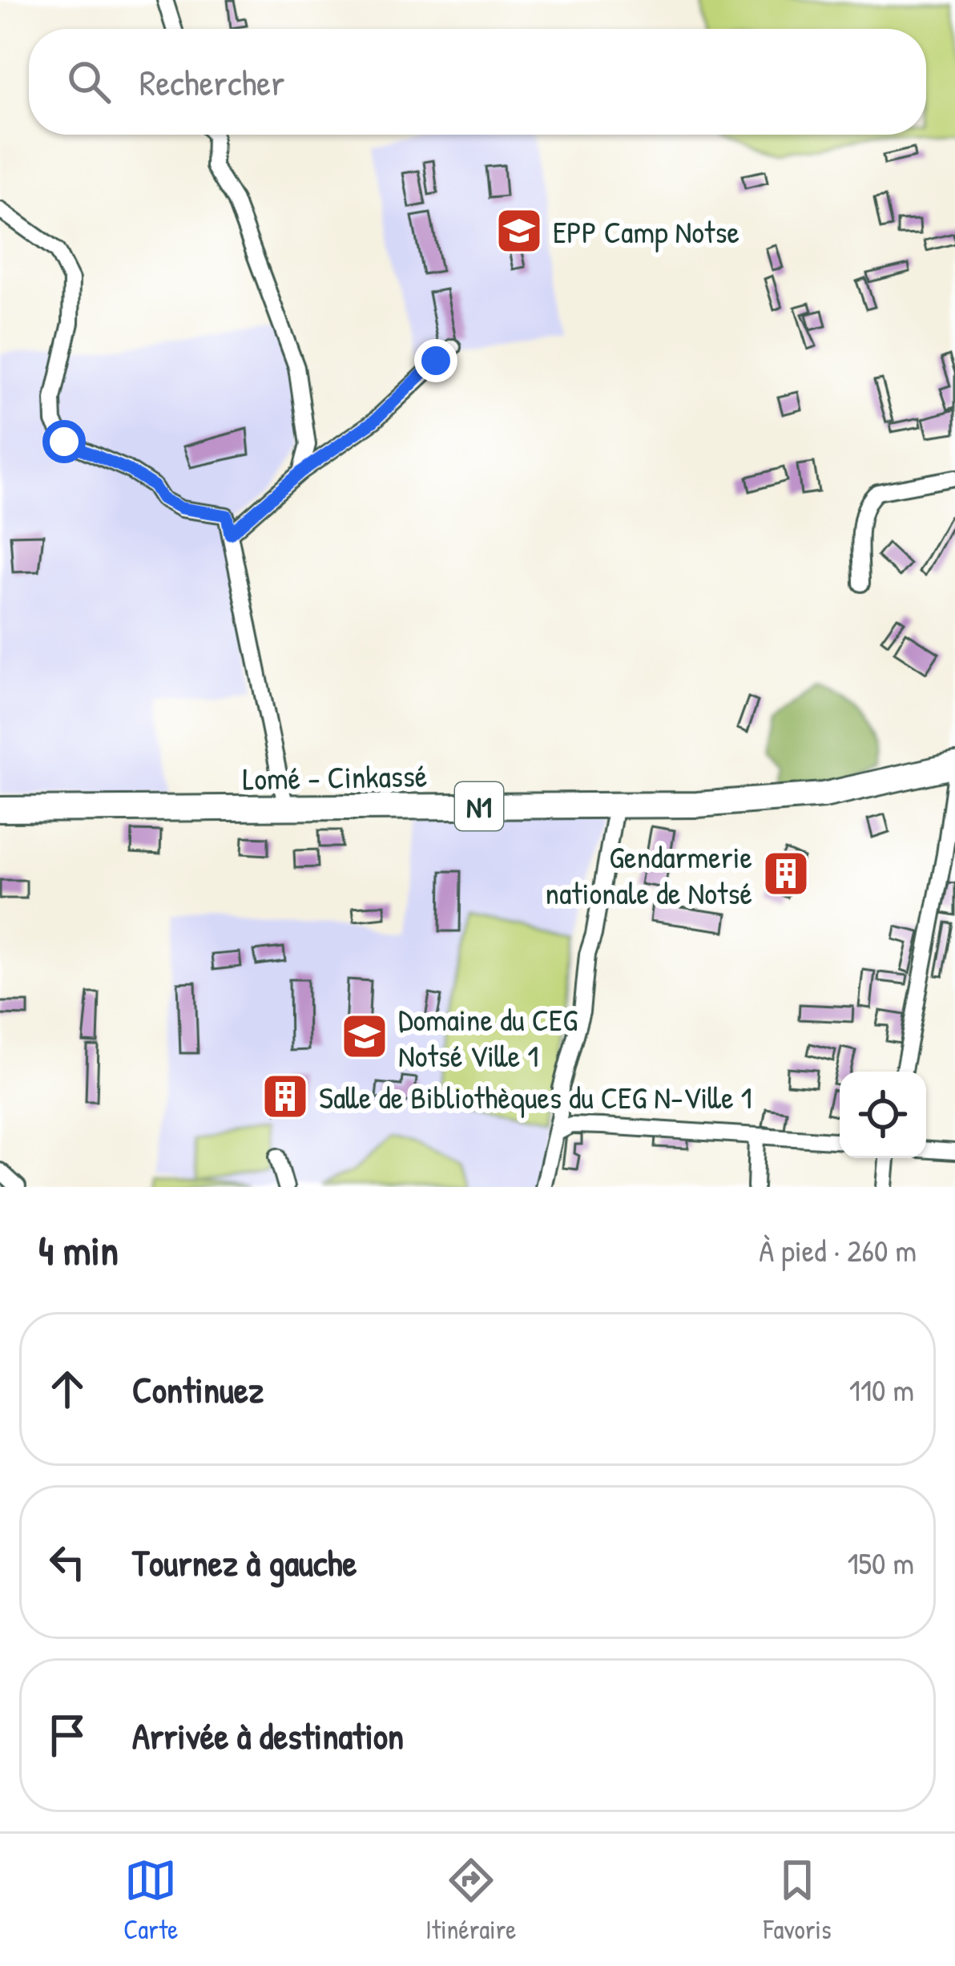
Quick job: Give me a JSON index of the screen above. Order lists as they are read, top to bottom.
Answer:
{
  "streets": {
    "highway": ["Lomé - Cinkassé", "N1"]
  },
  "places": {
    "school or university": ["EPP Camp Notse", "Domaine du CEG Notsé Ville 1"],
    "building": ["Gendarmerie nationale de Notsé", "Salle de Bibliothèques du CEG N-Ville 1"]
  },
  "page": {
    "search": "Rechercher",
    "heading": ["4 min", "À pied · 260 m"],
    "list": [
      ["Continuez", "110 m"],
      ["Tournez à gauche", "150 m"],
      "Arrivée à destination"
    ],
    "nav": ["Carte", "Itinéraire", "Favoris"]
  }
}
